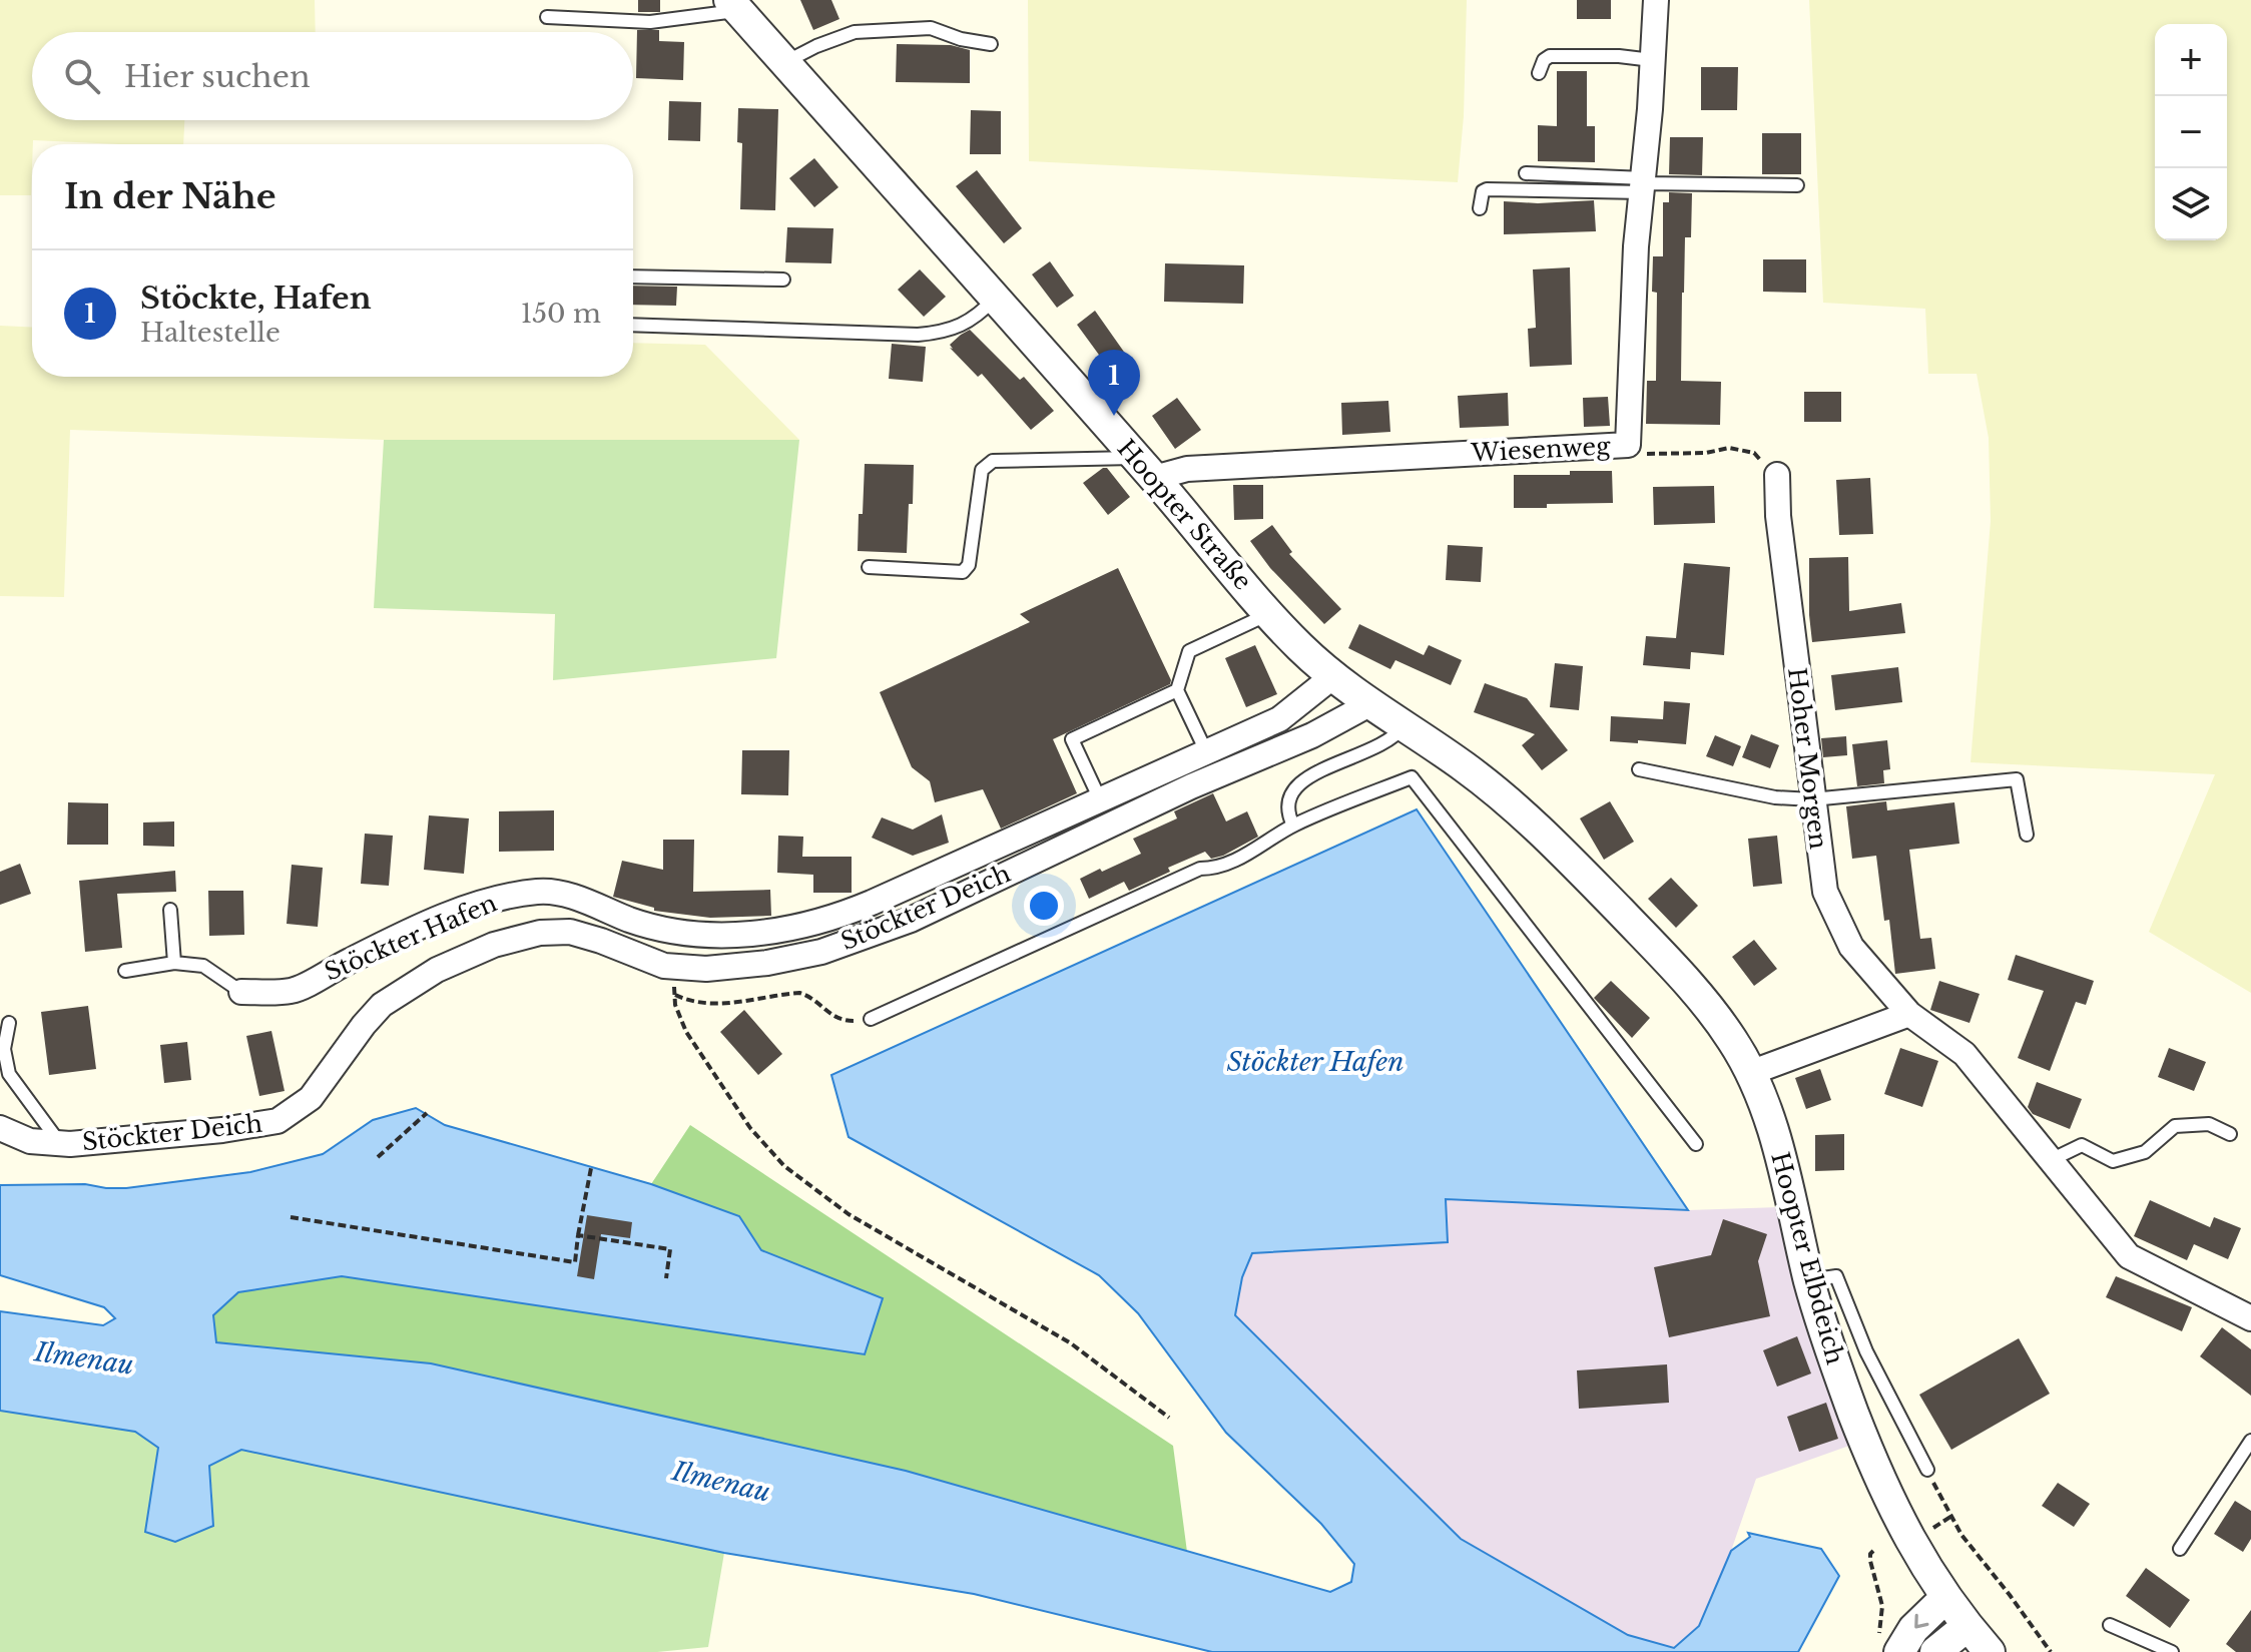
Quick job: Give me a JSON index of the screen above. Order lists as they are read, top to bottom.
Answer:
{
  "streets": {
    "street": [
      "Wiesenweg",
      "Hoopter Straße",
      "Hoher Morgen",
      "Stöckter Deich",
      "Stöckter Hafen",
      "Hoopter Elbdeich"
    ]
  },
  "crossings": [
    ["Wiesenweg", "Hoopter Straße"],
    ["Hoopter Straße", "Stöckter Deich"],
    ["Hoopter Straße", "Stöckter Hafen"],
    ["Hoopter Straße", "Hoopter Elbdeich"]
  ],
  "water": ["Stöckter Hafen", "Ilmenau"],
  "page": {
    "map_buttons": ["+", "−"],
    "search": "Hier suchen",
    "heading": "In der Nähe",
    "list": [
      {
        "mark": "1",
        "name": "Stöckte, Hafen",
        "note": "Haltestelle",
        "value": "150 m"
      }
    ],
    "pins": "1"
  }
}
